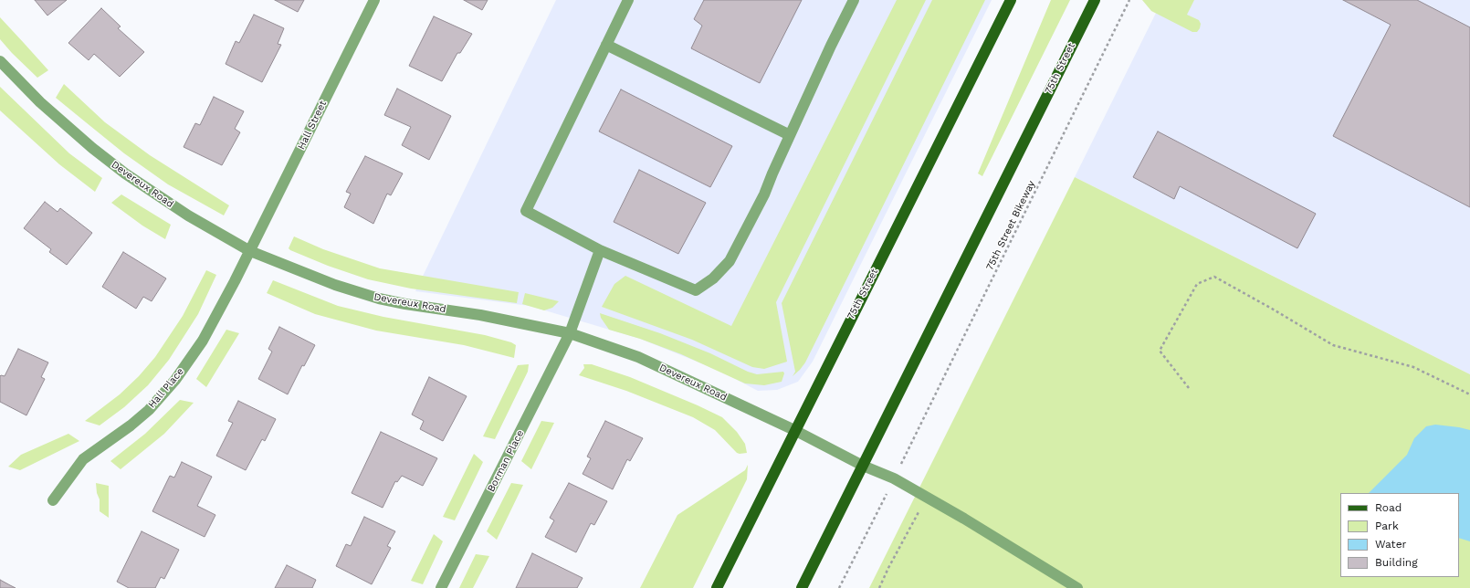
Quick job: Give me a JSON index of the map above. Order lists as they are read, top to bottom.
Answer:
{
  "streets": {
    "main road": ["75th Street"],
    "street": [
      "Hall Street",
      "Devereux Road",
      "Hall Place",
      "Borman Place"
    ],
    "path": ["75th Street Bikeway"]
  },
  "crossings": [
    ["75th Street", "Devereux Road"],
    ["Hall Street", "Devereux Road"],
    ["Hall Street", "Hall Place"],
    ["Devereux Road", "Hall Place"],
    ["Devereux Road", "Borman Place"]
  ],
  "legend": [
    "Road",
    "Park",
    "Water",
    "Building"
  ]
}
